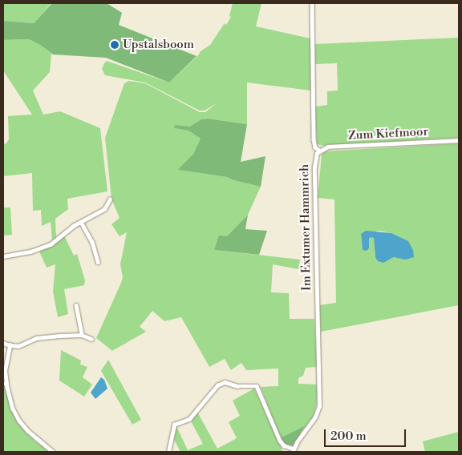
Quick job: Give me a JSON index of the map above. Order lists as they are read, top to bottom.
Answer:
{
  "streets": {
    "street": ["Zum Kiefmoor", "Im Extumer Hammrich"]
  },
  "crossings": [
    ["Zum Kiefmoor", "Im Extumer Hammrich"]
  ],
  "places": ["Upstalsboom"],
  "scale_bar": "200 m"
}
